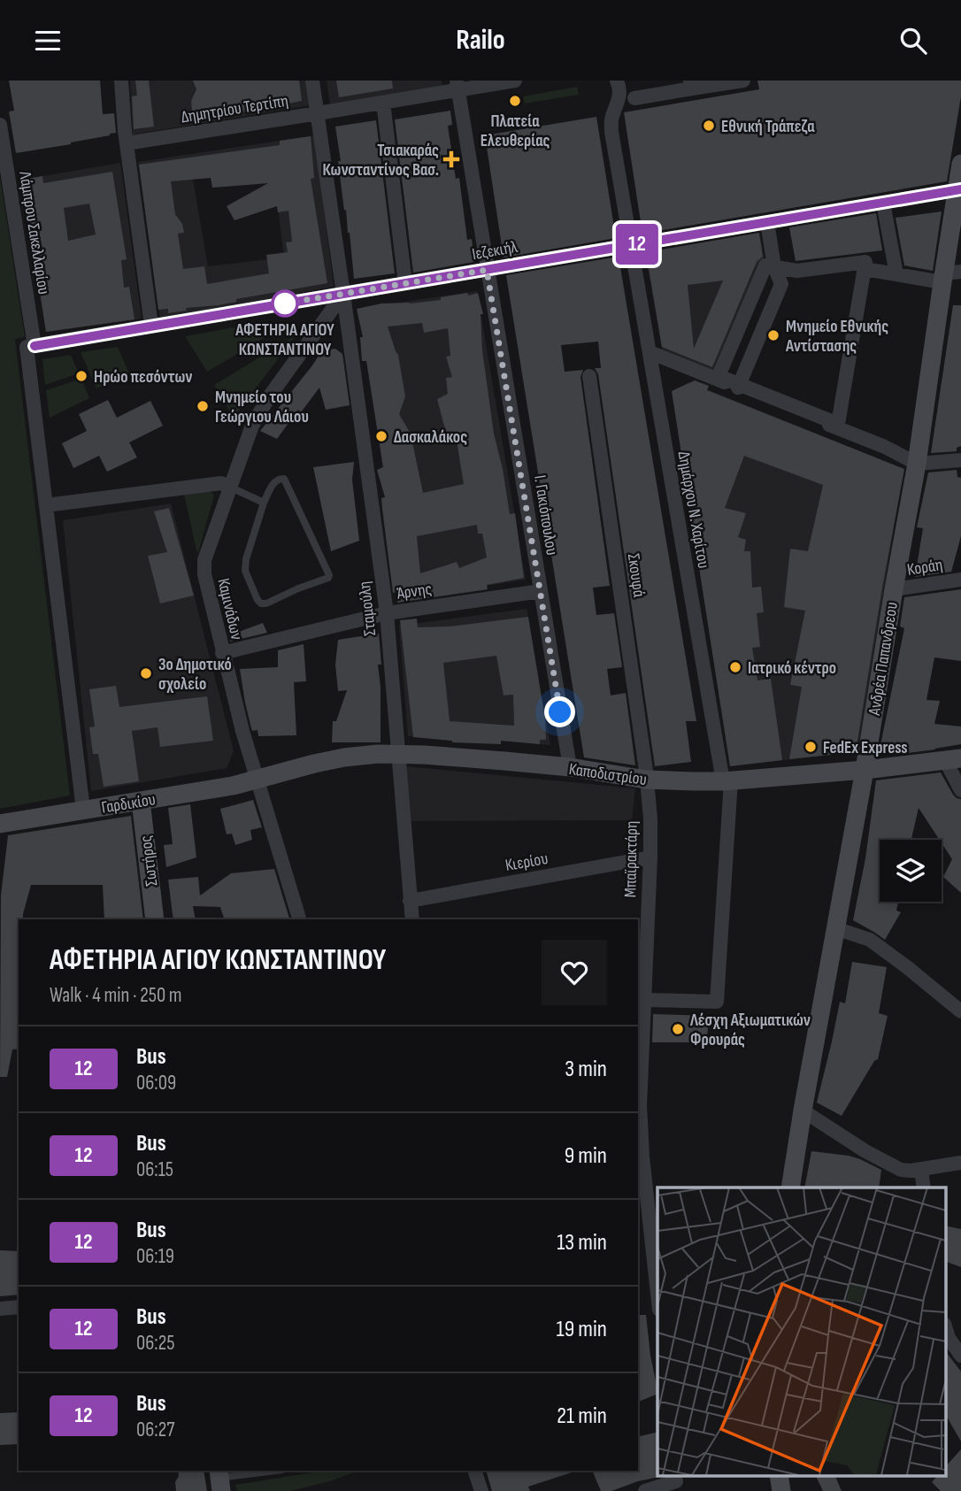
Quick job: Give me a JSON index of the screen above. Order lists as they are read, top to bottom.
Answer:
{
  "streets": {
    "main road": [
      "Ανδρέα Παπανδρεου",
      "Καποδιστρίου",
      "Γαρδικίου",
      "Σωτήρος"
    ],
    "street": [
      "Δημητρίου Τερτίπη",
      "Λάμπρου Σακελλαρίου",
      "Ιεζεκιήλ",
      "Δημάρχου Ν. Χαρίτου",
      "Ι. Γακιόπουλου",
      "Κοράη",
      "Σκουφά",
      "Άρνης",
      "Καμινάδων",
      "Σταμούλη",
      "Μπαϊρακτάρη",
      "Κιερίου"
    ]
  },
  "crossings": [
    ["Δημητρίου Τερτίπη", "Ι. Γακιόπουλου"],
    ["Δημητρίου Τερτίπη", "Σταμούλη"],
    ["Λάμπρου Σακελλαρίου", "Ιεζεκιήλ"],
    ["Ιεζεκιήλ", "Δημάρχου Ν. Χαρίτου"],
    ["Ιεζεκιήλ", "Ι. Γακιόπουλου"],
    ["Ιεζεκιήλ", "Καμινάδων"],
    ["Ιεζεκιήλ", "Σταμούλη"],
    ["Ιεζεκιήλ", "Ανδρέα Παπανδρεου"],
    ["Δημάρχου Ν. Χαρίτου", "Καποδιστρίου"],
    ["Δημάρχου Ν. Χαρίτου", "Μπαϊρακτάρη"],
    ["Ι. Γακιόπουλου", "Άρνης"],
    ["Ι. Γακιόπουλου", "Καποδιστρίου"],
    ["Κοράη", "Ανδρέα Παπανδρεου"],
    ["Σκουφά", "Καποδιστρίου"],
    ["Σκουφά", "Μπαϊρακτάρη"],
    ["Άρνης", "Καμινάδων"],
    ["Άρνης", "Σταμούλη"],
    ["Καμινάδων", "Σταμούλη"],
    ["Καμινάδων", "Καποδιστρίου"],
    ["Καμινάδων", "Γαρδικίου"],
    ["Σταμούλη", "Καποδιστρίου"],
    ["Σταμούλη", "Κιερίου"],
    ["Ανδρέα Παπανδρεου", "Καποδιστρίου"],
    ["Καποδιστρίου", "Γαρδικίου"],
    ["Καποδιστρίου", "Μπαϊρακτάρη"],
    ["Γαρδικίου", "Σωτήρος"],
    ["Μπαϊρακτάρη", "Κιερίου"]
  ],
  "places": {
    "other": [
      "Πλατεία Ελευθερίας",
      "Εθνική Τράπεζα",
      "ΑΦΕΤΗΡΙΑ ΑΓΙΟΥ ΚΩΝΣΤΑΝΤΙΝΟΥ",
      "Μνημείο Εθνικής Αντίστασης",
      "Ηρώο πεσόντων",
      "Μνημείο του Γεώργιου Λάιου",
      "Δασκαλάκος",
      "Ιατρικό κέντρο",
      "3ο Δημοτικό σχολείο",
      "FedEx Express",
      "Λέσχη Αξιωματικών Φρουράς"
    ],
    "health": ["Τσιακαράς Κωνσταντίνος Βασ."]
  },
  "lines": ["bus line 12"],
  "page": {
    "header": "Railo",
    "on_map": "12",
    "heading": ["ΑΦΕΤΗΡΙΑ ΑΓΙΟΥ ΚΩΝΣΤΑΝΤΙΝΟΥ", "Walk · 4 min · 250 m"],
    "list": [
      {
        "mark": "12",
        "name": "Bus",
        "note": "06:09",
        "value": "3 min"
      },
      {
        "mark": "12",
        "name": "Bus",
        "note": "06:15",
        "value": "9 min"
      },
      {
        "mark": "12",
        "name": "Bus",
        "note": "06:19",
        "value": "13 min"
      },
      {
        "mark": "12",
        "name": "Bus",
        "note": "06:25",
        "value": "19 min"
      },
      {
        "mark": "12",
        "name": "Bus",
        "note": "06:27",
        "value": "21 min"
      }
    ]
  }
}
